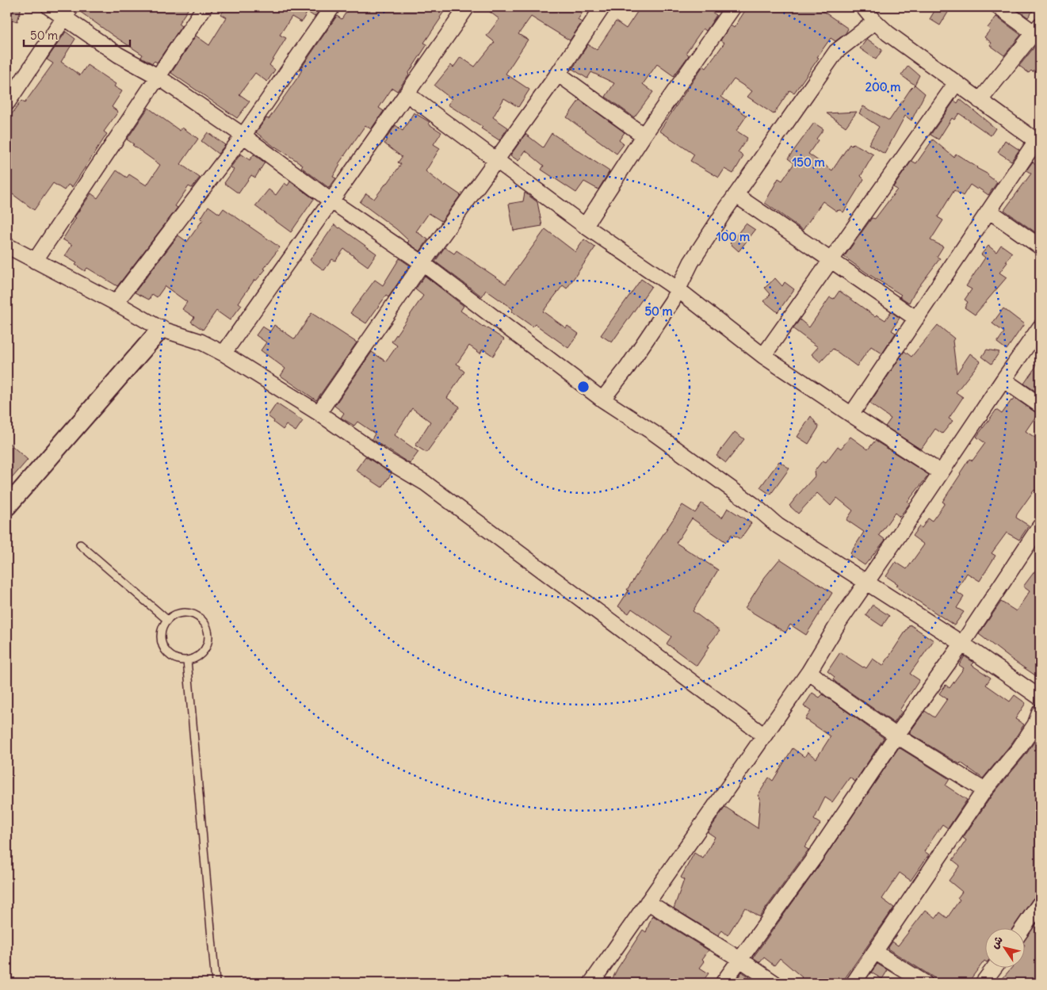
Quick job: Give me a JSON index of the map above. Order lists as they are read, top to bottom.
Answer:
{
  "scale_bar": "50 m",
  "north": "top left",
  "rings": [
    "200 m",
    "150 m",
    "100 m",
    "50 m"
  ]
}
